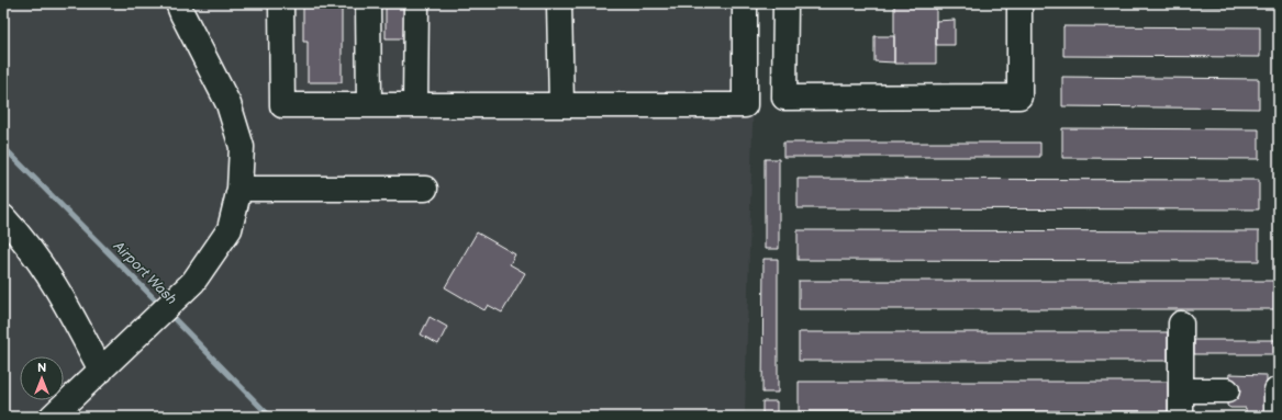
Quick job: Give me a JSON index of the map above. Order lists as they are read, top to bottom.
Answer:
{
  "water": ["Airport Wash"],
  "north": "top"
}
